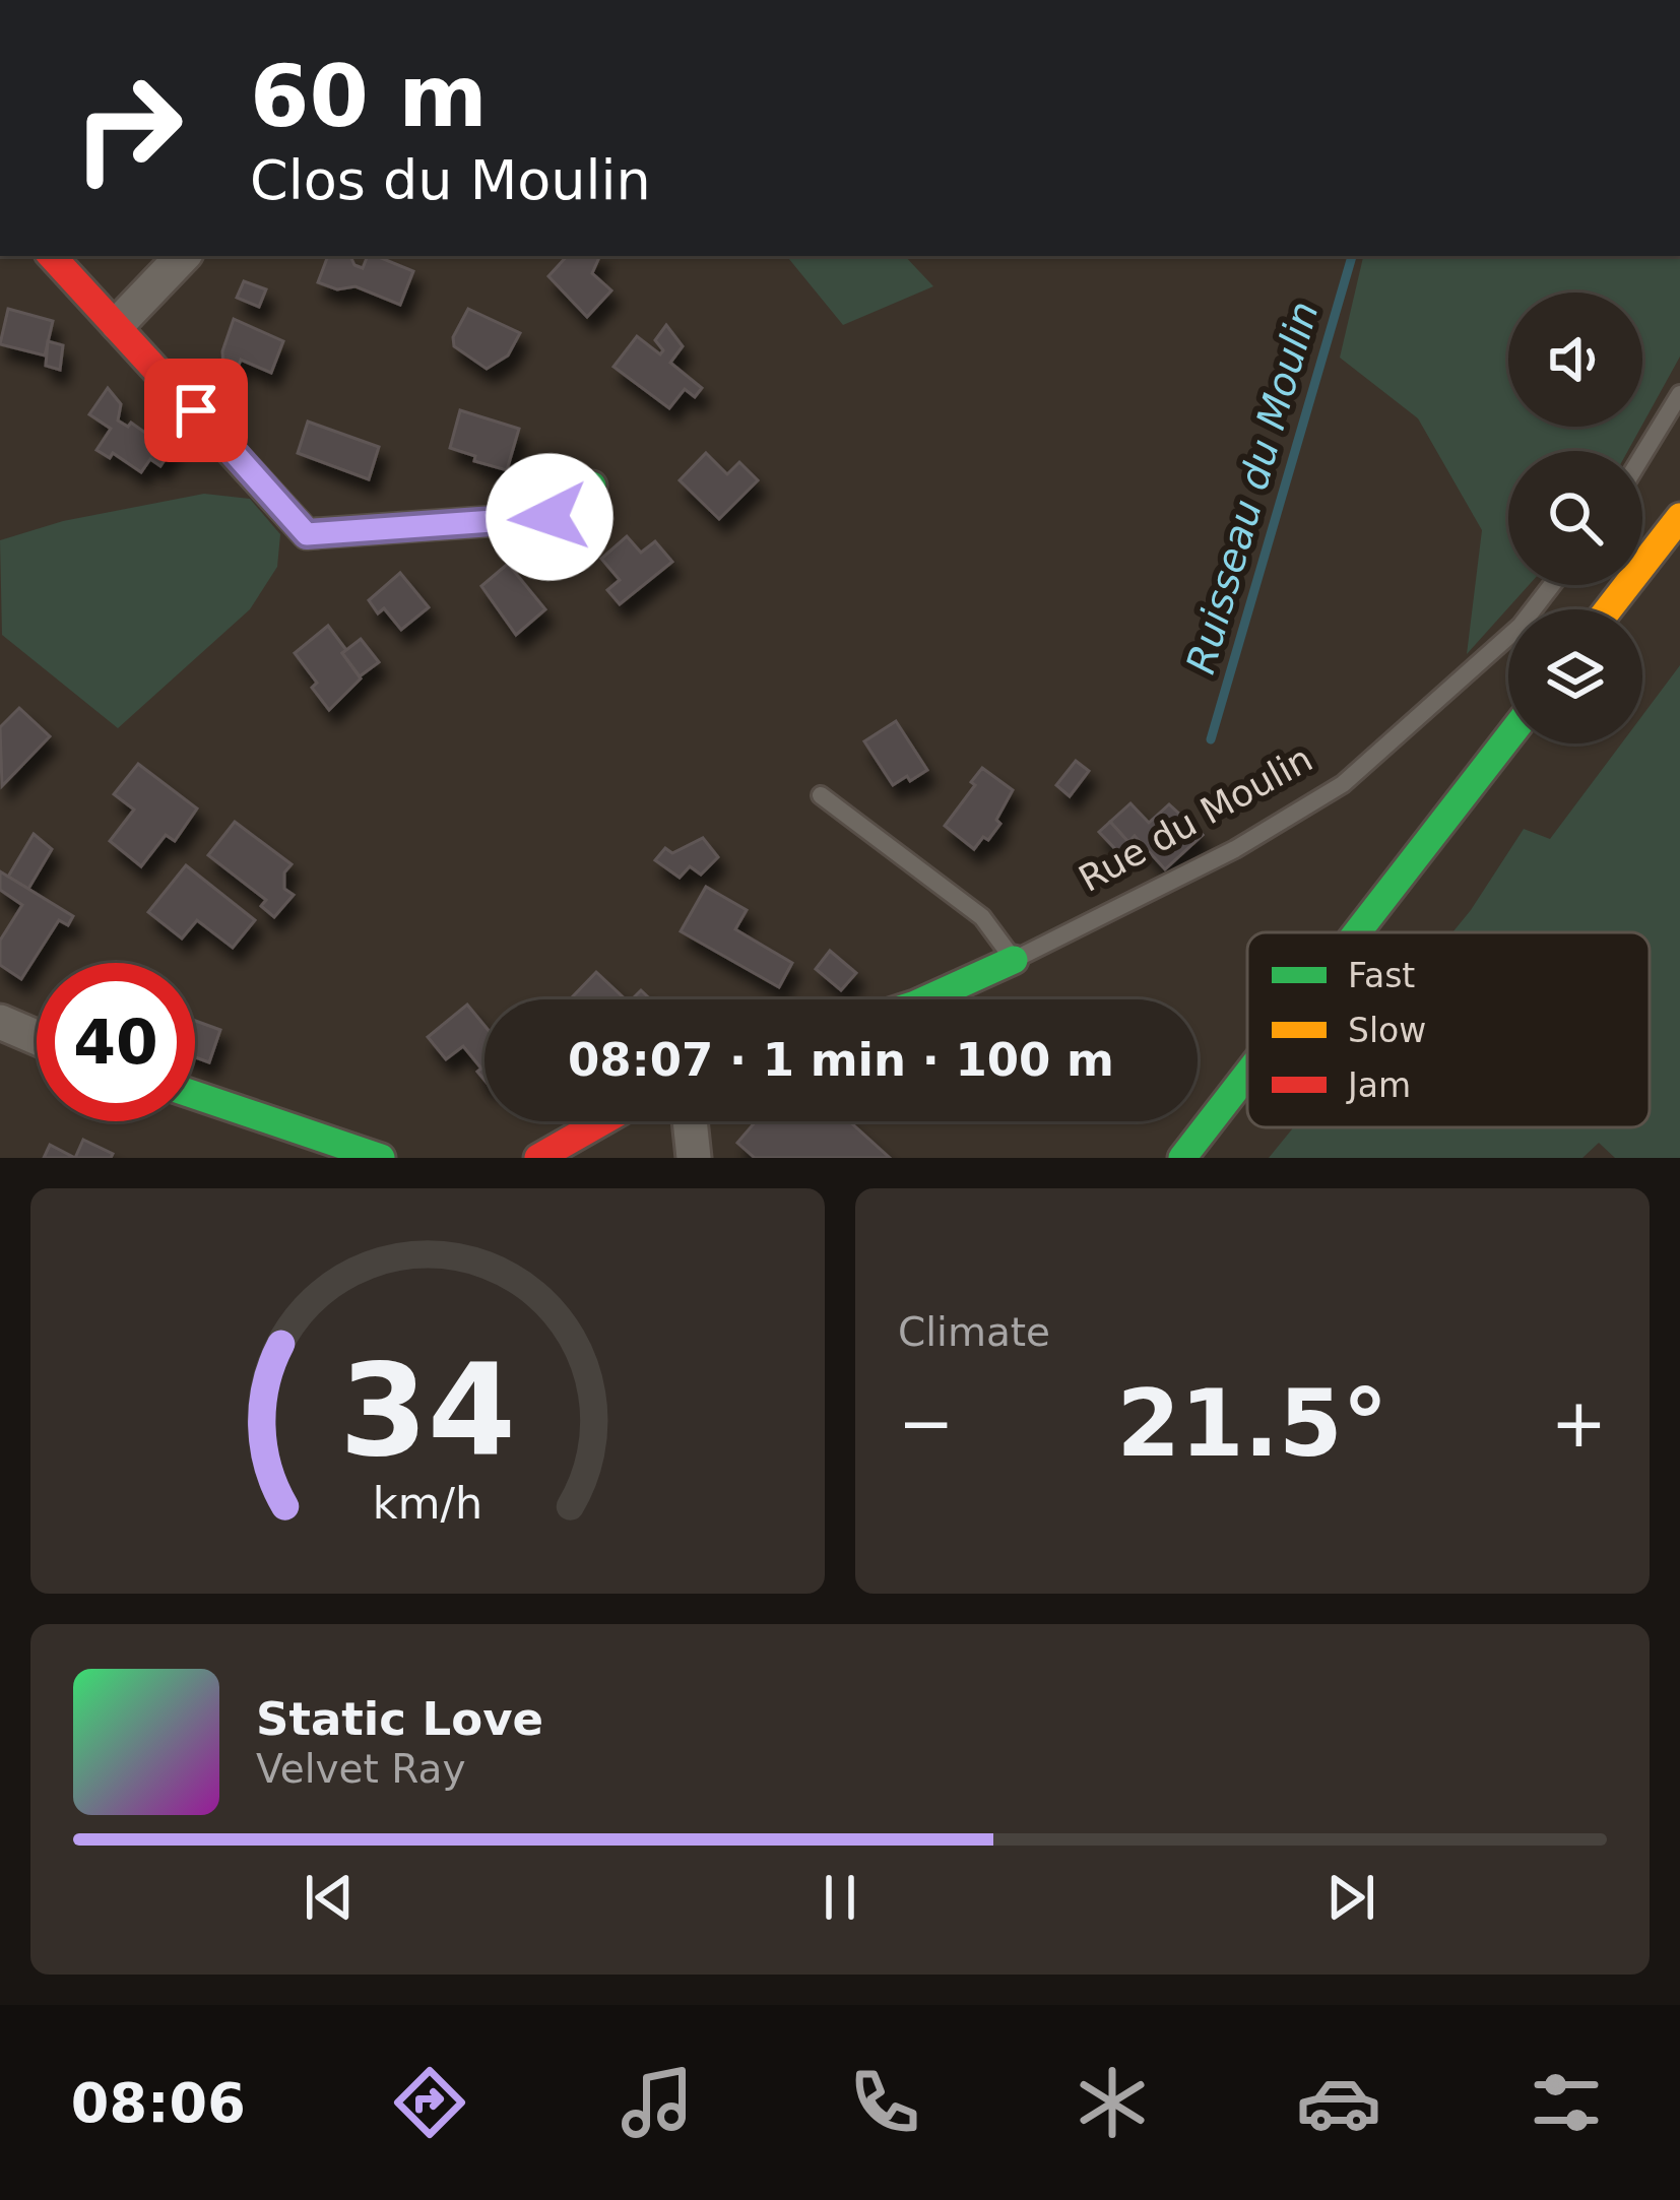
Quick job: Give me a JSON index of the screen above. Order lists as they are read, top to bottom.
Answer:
{
  "streets": {
    "street": ["Rue du Moulin"]
  },
  "water": ["Ruisseau du Moulin"],
  "legend": ["Fast", "Slow", "Jam"],
  "page": {
    "turn": ["60 m", "Clos du Moulin"],
    "limit": "40",
    "trip": "08:07 · 1 min · 100 m",
    "tile": "Climate",
    "heat": ["−", "21.5°", "+"],
    "song": ["Static Love", "Velvet Ray"],
    "tabs": "08:06",
    "gauge": ["34", "km/h"]
  }
}
